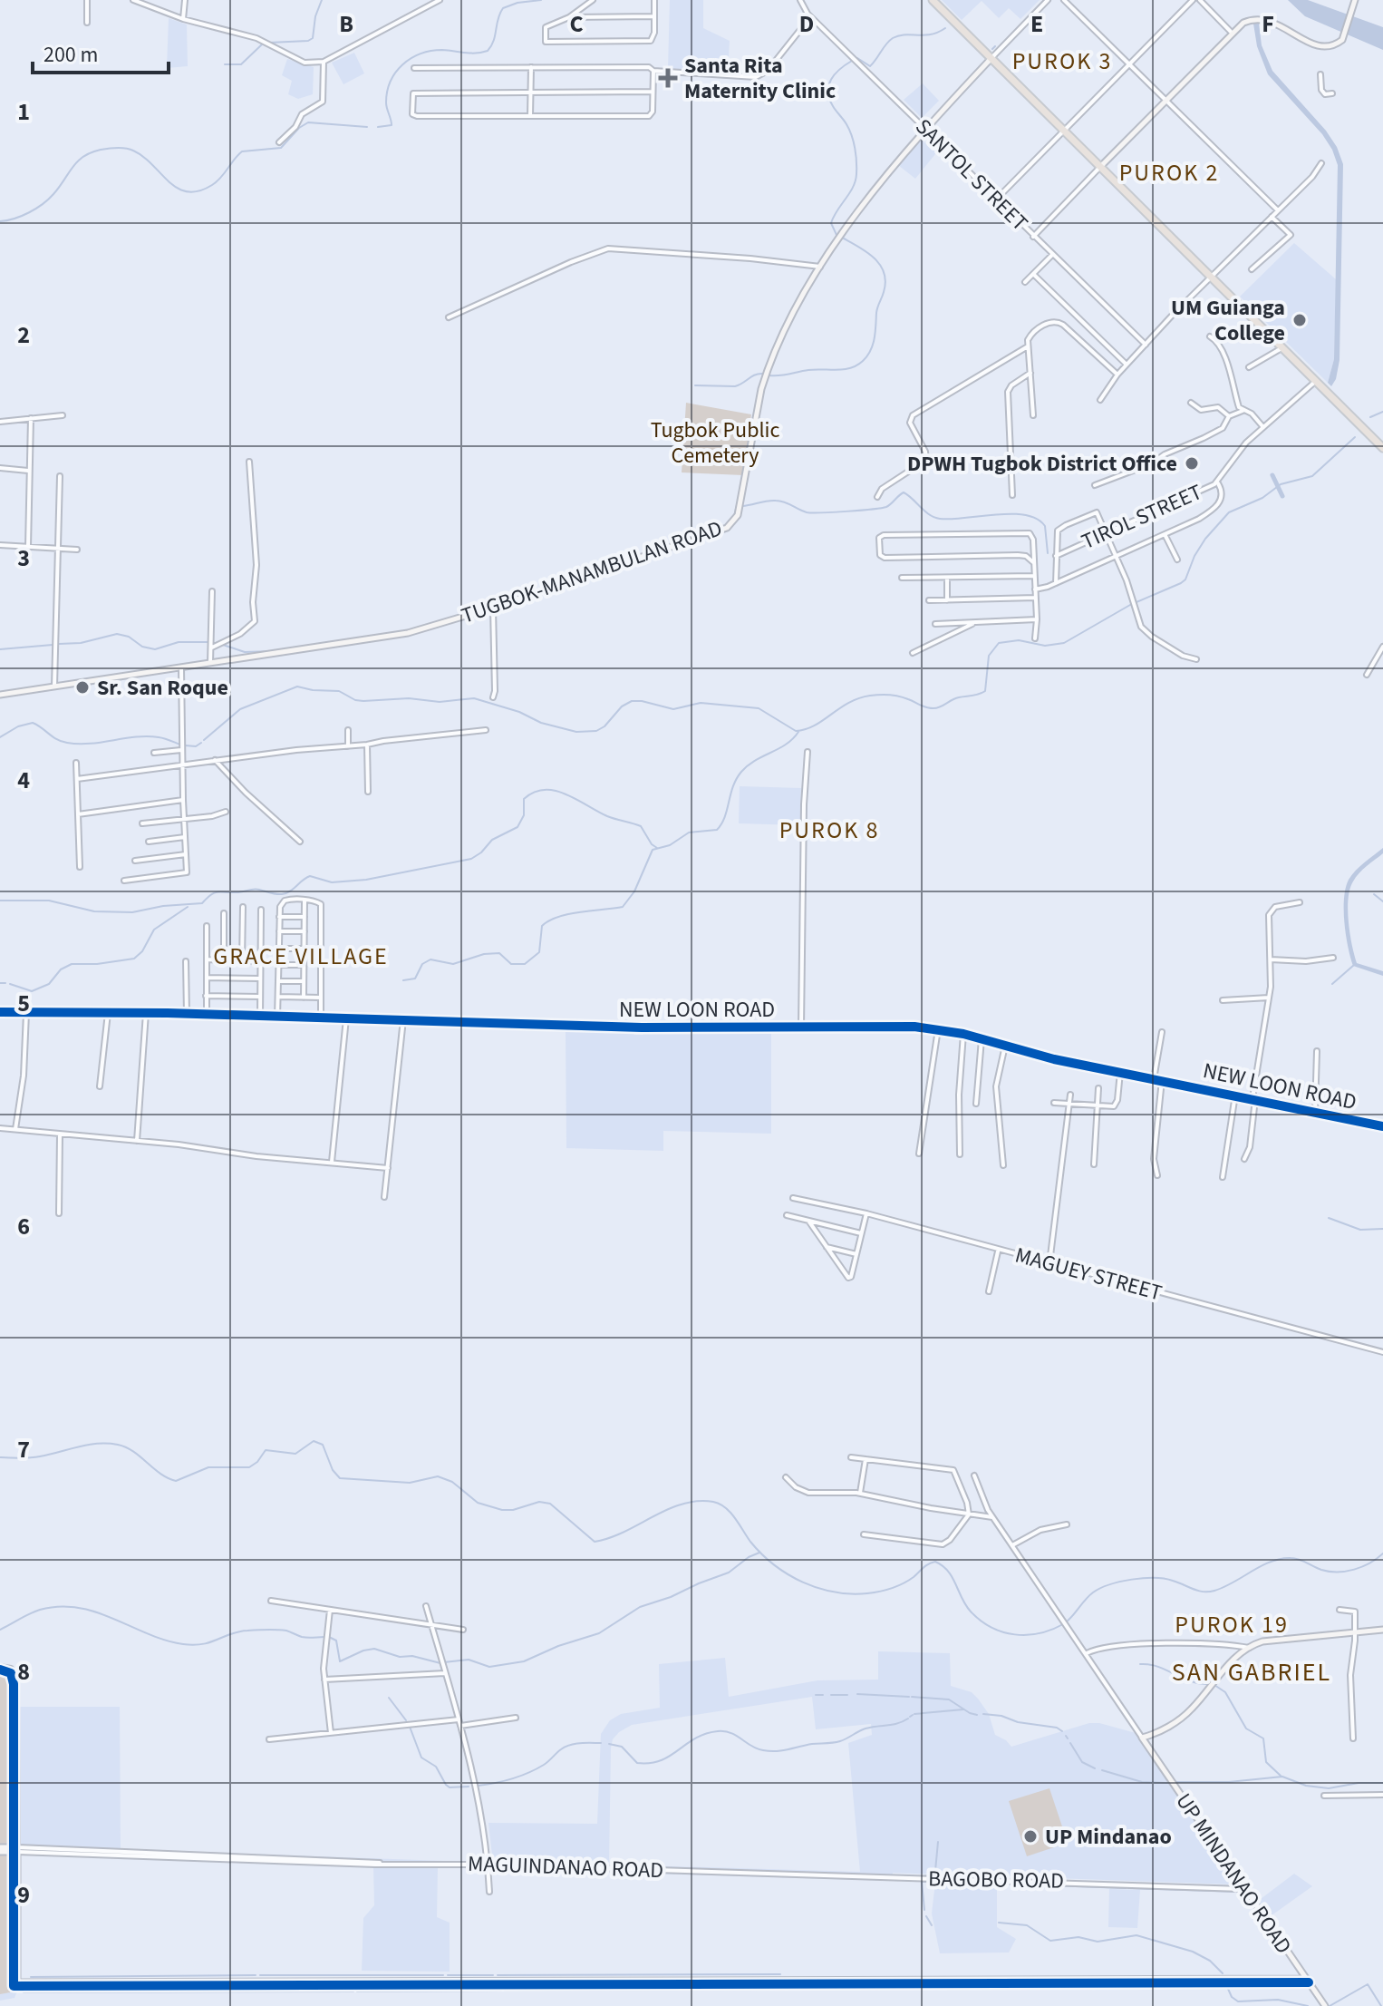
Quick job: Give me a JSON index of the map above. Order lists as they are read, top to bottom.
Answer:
{
  "streets": {
    "street": [
      "SANTOL STREET",
      "TIROL STREET",
      "TUGBOK-MANAMBULAN ROAD",
      "NEW LOON ROAD",
      "MAGUEY STREET",
      "MAGUINDANAO ROAD",
      "UP MINDANAO ROAD",
      "BAGOBO ROAD"
    ]
  },
  "crossings": [
    ["SANTOL STREET", "TUGBOK-MANAMBULAN ROAD"],
    ["MAGUINDANAO ROAD", "BAGOBO ROAD"],
    ["UP MINDANAO ROAD", "BAGOBO ROAD"]
  ],
  "districts": [
    "PUROK 3",
    "PUROK 2",
    "PUROK 8",
    "GRACE VILLAGE",
    "PUROK 19",
    "SAN GABRIEL"
  ],
  "parks": ["Tugbok Public Cemetery"],
  "places": {
    "health": ["Santa Rita Maternity Clinic"],
    "other": [
      "UM Guianga College",
      "DPWH Tugbok District Office",
      "Sr. San Roque",
      "UP Mindanao"
    ]
  },
  "scale_bar": "200 m",
  "grid": {
    "columns": [
      "B",
      "C",
      "D",
      "E",
      "F"
    ],
    "rows": [
      "1",
      "2",
      "3",
      "4",
      "5",
      "6",
      "7",
      "8",
      "9"
    ]
  }
}
